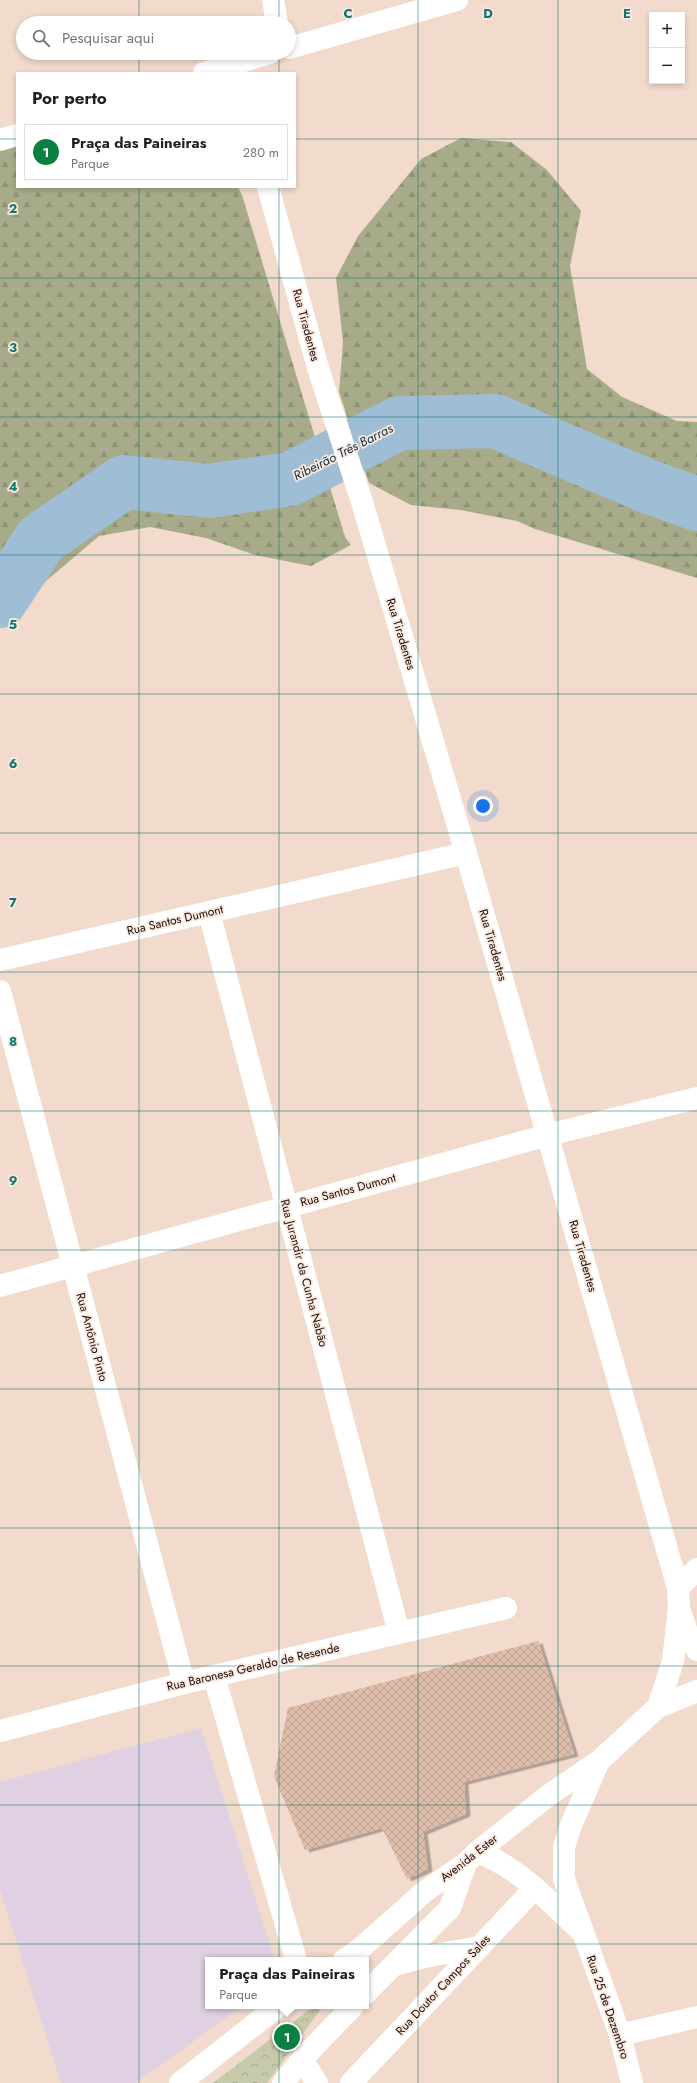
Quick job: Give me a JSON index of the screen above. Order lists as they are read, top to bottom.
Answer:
{
  "streets": {
    "street": [
      "Rua Tiradentes",
      "Rua Santos Dumont",
      "Rua Jurandir da Cunha Nabão",
      "Rua Antônio Pinto",
      "Rua Baronesa Geraldo de Resende",
      "Avenida Ester",
      "Rua Doutor Campos Sales",
      "Rua 25 de Dezembro"
    ]
  },
  "crossings": [
    ["Rua Tiradentes", "Rua Santos Dumont"],
    ["Rua Tiradentes", "Avenida Ester"],
    ["Rua Santos Dumont", "Rua Jurandir da Cunha Nabão"],
    ["Rua Santos Dumont", "Rua Antônio Pinto"],
    ["Rua Jurandir da Cunha Nabão", "Rua Baronesa Geraldo de Resende"],
    ["Rua Antônio Pinto", "Rua Baronesa Geraldo de Resende"],
    ["Avenida Ester", "Rua 25 de Dezembro"],
    ["Rua Doutor Campos Sales", "Rua 25 de Dezembro"]
  ],
  "water": ["Ribeirão Três Barras"],
  "page": {
    "map_buttons": ["+", "−"],
    "search": "Pesquisar aqui",
    "heading": "Por perto",
    "list": [
      {
        "mark": "1",
        "name": "Praça das Paineiras",
        "note": "Parque",
        "value": "280 m"
      }
    ],
    "popup": ["Praça das Paineiras", "Parque"],
    "pins": "1"
  },
  "grid": {
    "columns": ["C", "D", "E"],
    "rows": [
      "2",
      "3",
      "4",
      "5",
      "6",
      "7",
      "8",
      "9"
    ]
  }
}
